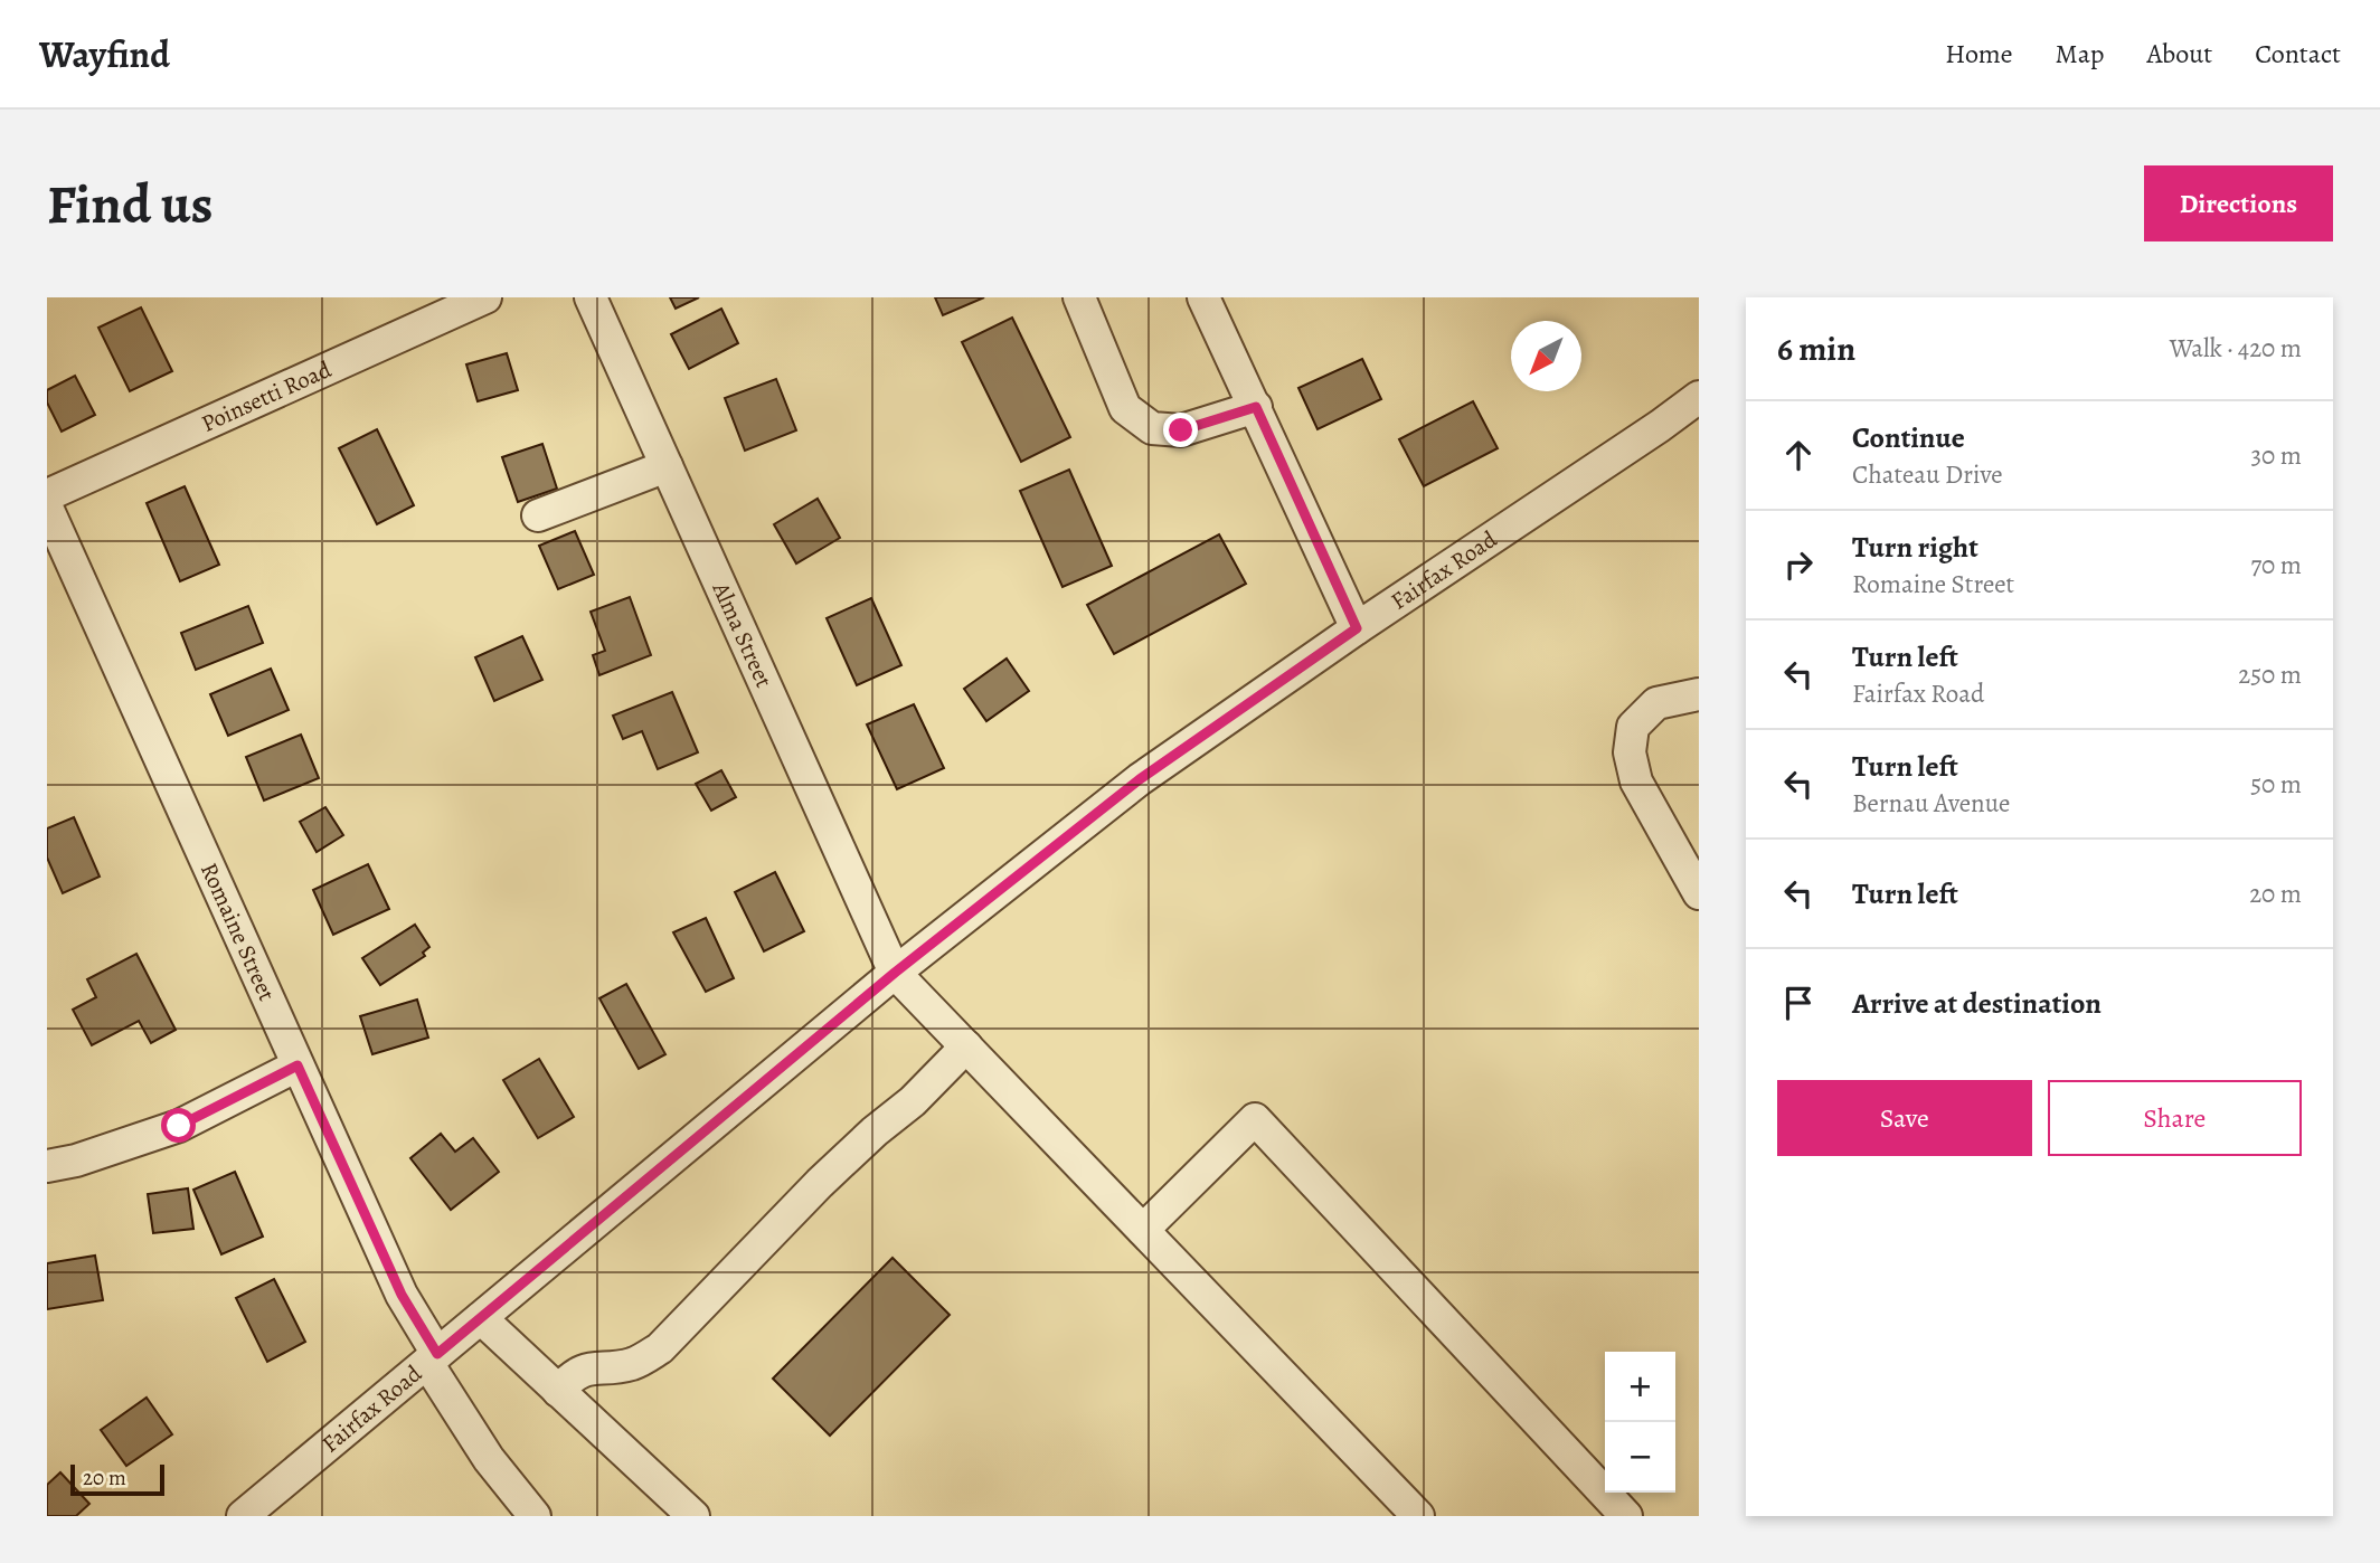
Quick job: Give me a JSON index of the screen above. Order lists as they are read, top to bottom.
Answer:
{
  "streets": {
    "street": [
      "Poinsetti Road",
      "Fairfax Road",
      "Alma Street",
      "Romaine Street"
    ]
  },
  "crossings": [
    ["Fairfax Road", "Alma Street"],
    ["Fairfax Road", "Romaine Street"]
  ],
  "scale_bar": "20 m",
  "north": "bottom left",
  "page": {
    "header": "Wayfind",
    "nav": [
      "Home",
      "Map",
      "About",
      "Contact"
    ],
    "buttons": [
      "Directions",
      ["Save", "Share"]
    ],
    "title": "Find us",
    "heading": ["6 min", "Walk · 420 m"],
    "list": [
      ["Continue", "Chateau Drive", "30 m"],
      ["Turn right", "Romaine Street", "70 m"],
      ["Turn left", "Fairfax Road", "250 m"],
      ["Turn left", "Bernau Avenue", "50 m"],
      ["Turn left", "20 m"],
      "Arrive at destination"
    ],
    "map_buttons": ["+", "−"],
    "scale": "20 m"
  }
}
